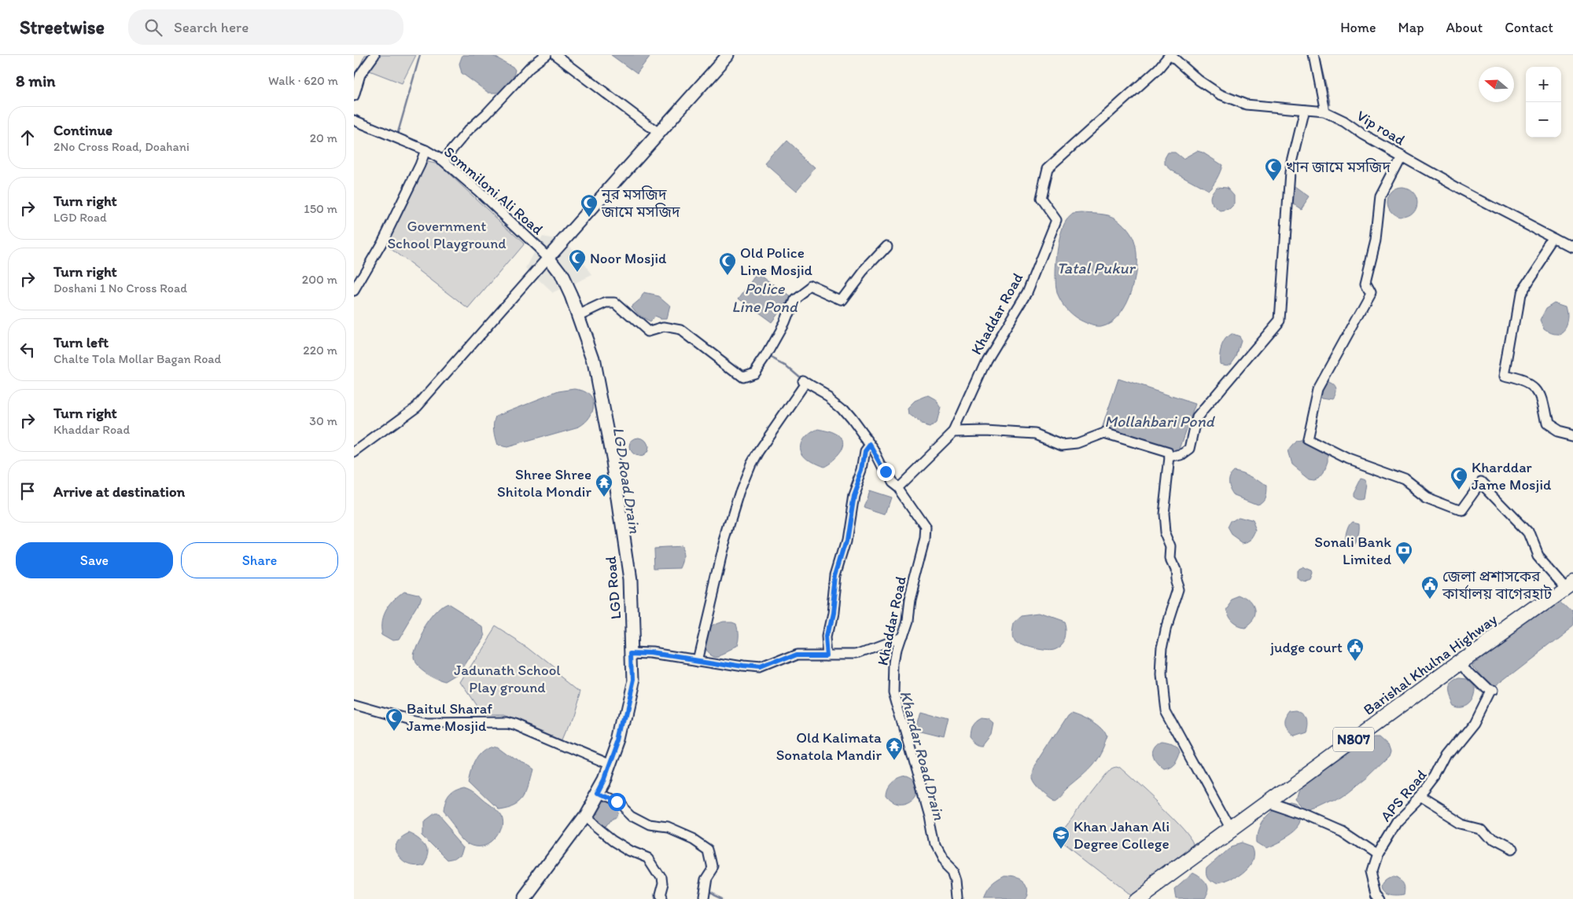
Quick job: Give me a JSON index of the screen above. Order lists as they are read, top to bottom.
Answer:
{
  "streets": {
    "highway": ["Barishal Khulna Highway", "N807"],
    "main road": ["LGD Road"],
    "street": [
      "Vip road",
      "Sommiloni Ali Road",
      "Khaddar Road",
      "APS Road"
    ]
  },
  "crossings": [
    ["Vip road", "Khaddar Road"],
    ["Sommiloni Ali Road", "LGD Road"],
    ["Barishal Khulna Highway", "APS Road"]
  ],
  "water": [
    "Tatal Pukur",
    "Police Line Pond",
    "Mollahbari Pond",
    "LGD Road Drain",
    "Khardar Road Drain"
  ],
  "parks": ["Government School Playground", "Jadunath School Play ground"],
  "places": {
    "mosque": [
      "খান জামে মসজিদ",
      "নুর মসজিদ জামে মসজিদ",
      "Noor Mosjid",
      "Old Police Line Mosjid",
      "Kharddar Jame Mosjid",
      "Baitul Sharaf Jame Mosjid"
    ],
    "temple": ["Shree Shree Shitola Mondir", "Old Kalimata Sonatola Mandir"],
    "bank": ["Sonali Bank Limited"],
    "public building": ["জেলা প্রশাসকের কার্যালয় বাগেরহাট", "judge court"],
    "school or university": ["Khan Jahan Ali Degree College"]
  },
  "north": "left",
  "page": {
    "header": "Streetwise",
    "search": "Search here",
    "nav": [
      "Home",
      "Map",
      "About",
      "Contact"
    ],
    "heading": ["8 min", "Walk · 620 m"],
    "map_buttons": ["+", "−"],
    "list": [
      ["Continue", "2No Cross Road, Doahani", "20 m"],
      ["Turn right", "LGD Road", "150 m"],
      ["Turn right", "Doshani 1 No Cross Road", "200 m"],
      ["Turn left", "Chalte Tola Mollar Bagan Road", "220 m"],
      ["Turn right", "Khaddar Road", "30 m"],
      "Arrive at destination"
    ],
    "buttons": ["Save", "Share"]
  }
}
